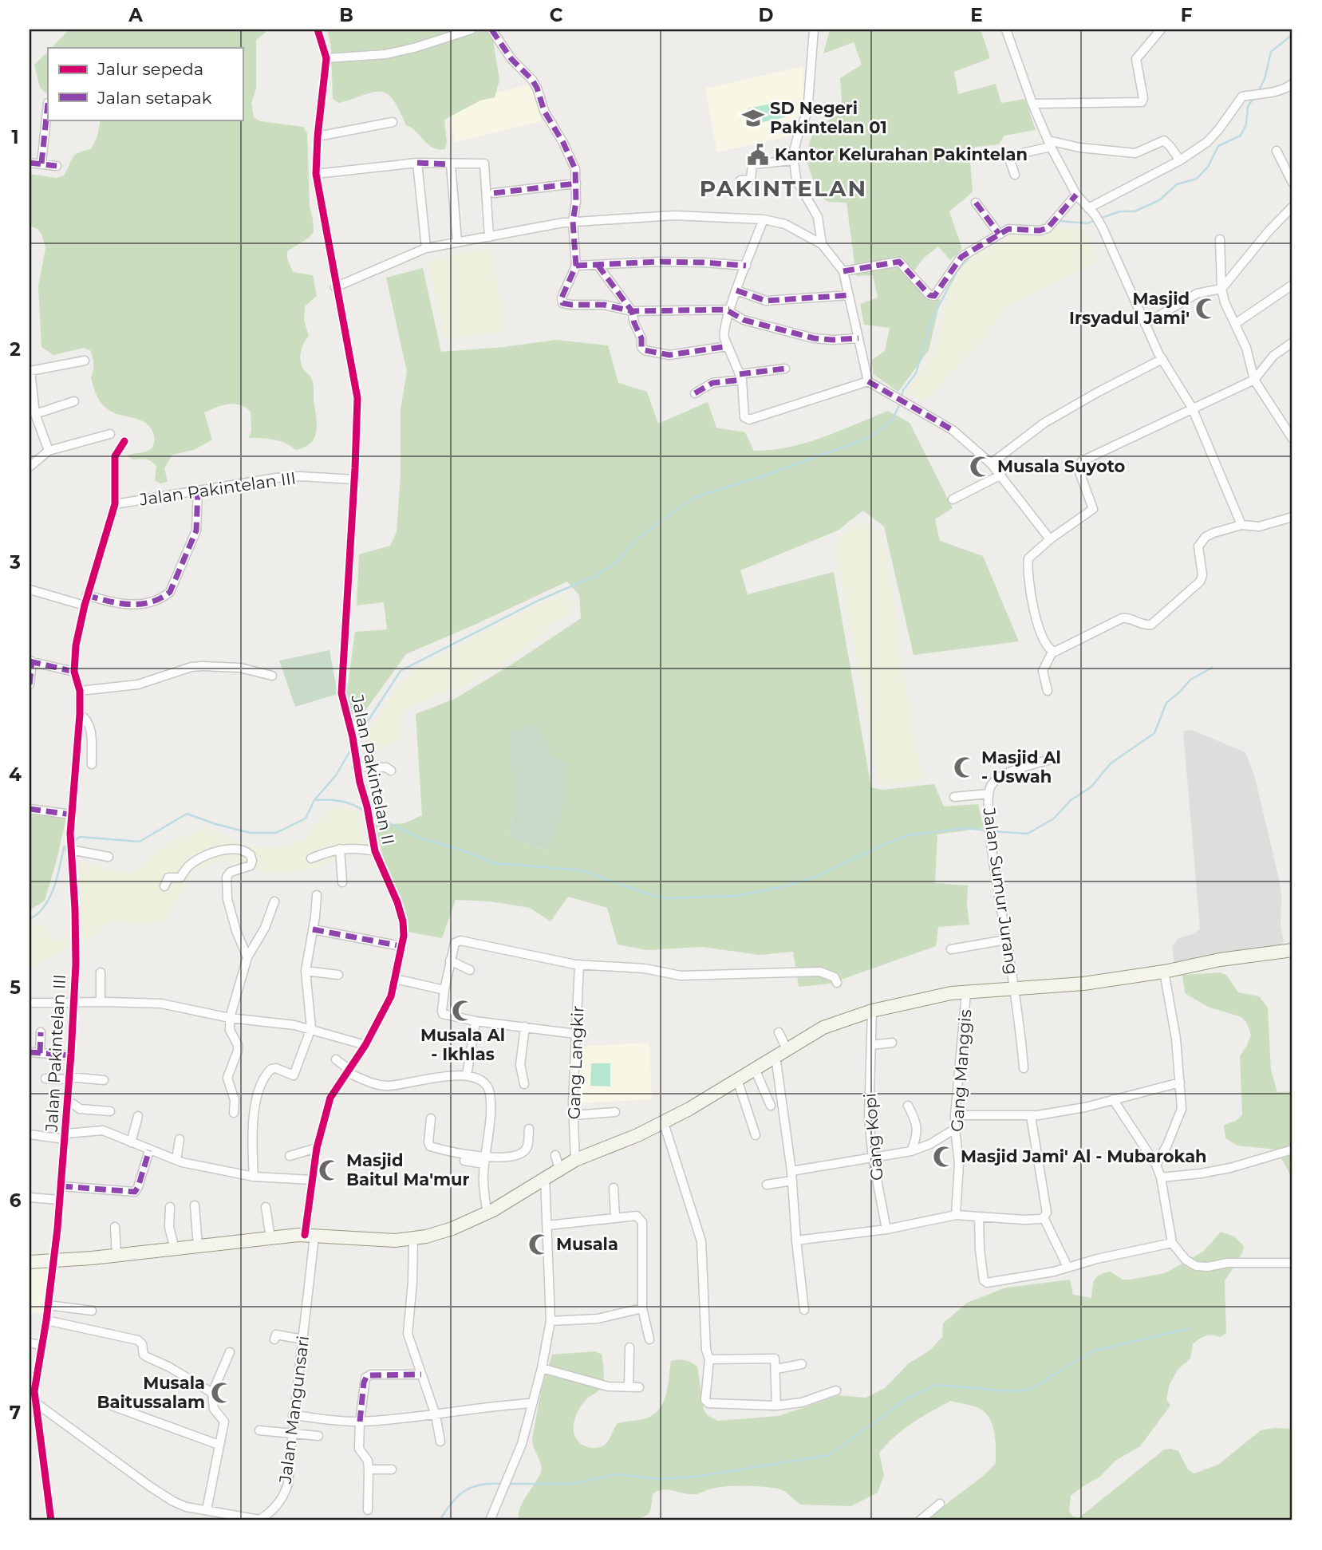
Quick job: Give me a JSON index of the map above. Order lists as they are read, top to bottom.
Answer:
{
  "streets": {
    "street": [
      "Jalan Pakintelan III",
      "Jalan Pakintelan II",
      "Jalan Sumur Jurang",
      "Gang Langkir",
      "Gang Manggis",
      "Gang Kopi",
      "Jalan Mangunsari"
    ]
  },
  "crossings": [
    ["Jalan Pakintelan III", "Jalan Pakintelan II"],
    ["Jalan Pakintelan III", "Jalan Mangunsari"],
    ["Jalan Pakintelan II", "Jalan Mangunsari"]
  ],
  "districts": ["PAKINTELAN"],
  "places": {
    "school or university": ["SD Negeri Pakintelan 01"],
    "public building": ["Kantor Kelurahan Pakintelan"],
    "mosque": [
      "Masjid Irsyadul Jami'",
      "Musala Suyoto",
      "Masjid Al - Uswah",
      "Musala Al - Ikhlas",
      "Masjid Jami' Al - Mubarokah",
      "Masjid Baitul Ma'mur",
      "Musala",
      "Musala Baitussalam"
    ]
  },
  "legend": ["Jalur sepeda", "Jalan setapak"],
  "grid": {
    "columns": [
      "A",
      "B",
      "C",
      "D",
      "E",
      "F"
    ],
    "rows": [
      "1",
      "2",
      "3",
      "4",
      "5",
      "6",
      "7"
    ]
  }
}
